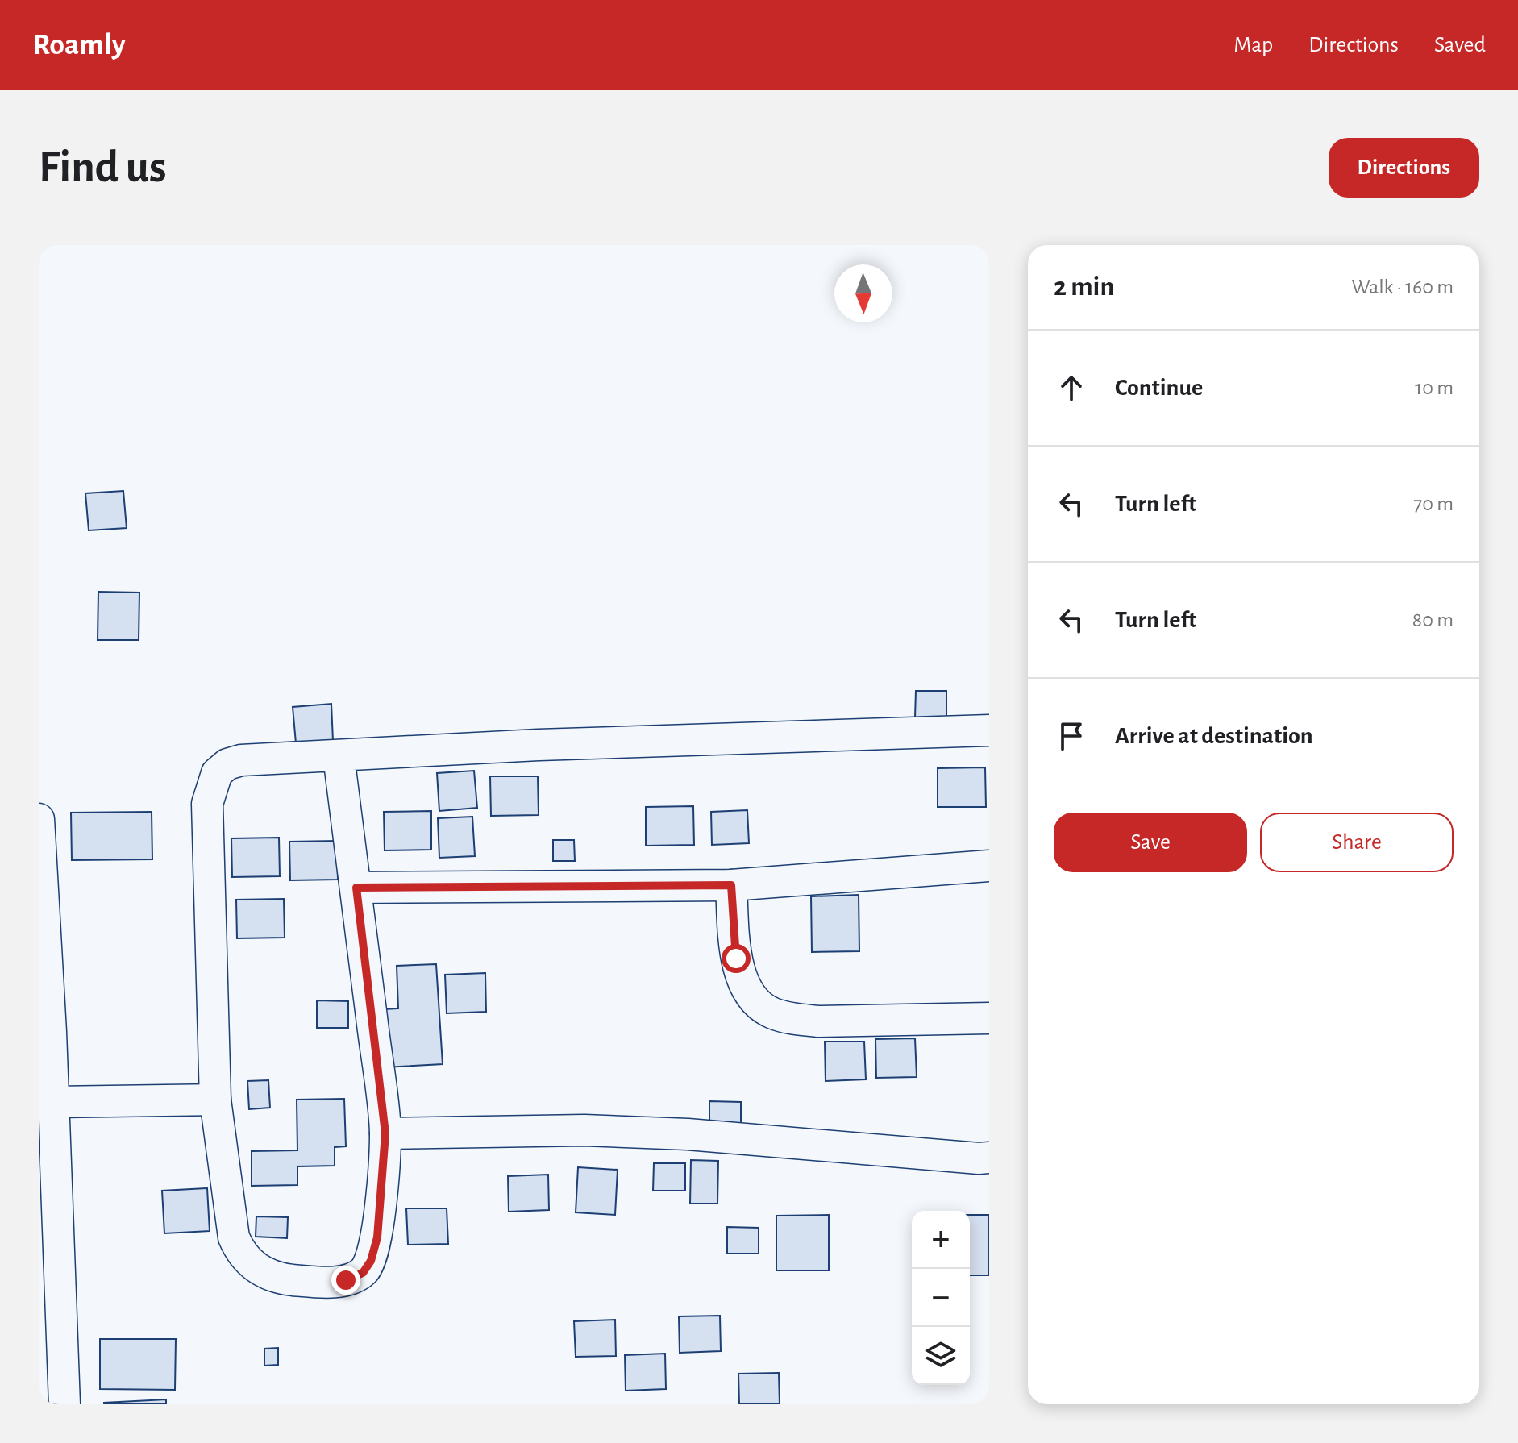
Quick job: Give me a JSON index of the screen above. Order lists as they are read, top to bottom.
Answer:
{
  "north": "bottom",
  "page": {
    "header": "Roamly",
    "nav": ["Map", "Directions", "Saved"],
    "buttons": [
      "Directions",
      ["Save", "Share"]
    ],
    "title": "Find us",
    "heading": ["2 min", "Walk · 160 m"],
    "list": [
      ["Continue", "10 m"],
      ["Turn left", "70 m"],
      ["Turn left", "80 m"],
      "Arrive at destination"
    ],
    "map_buttons": ["+", "−"]
  }
}
